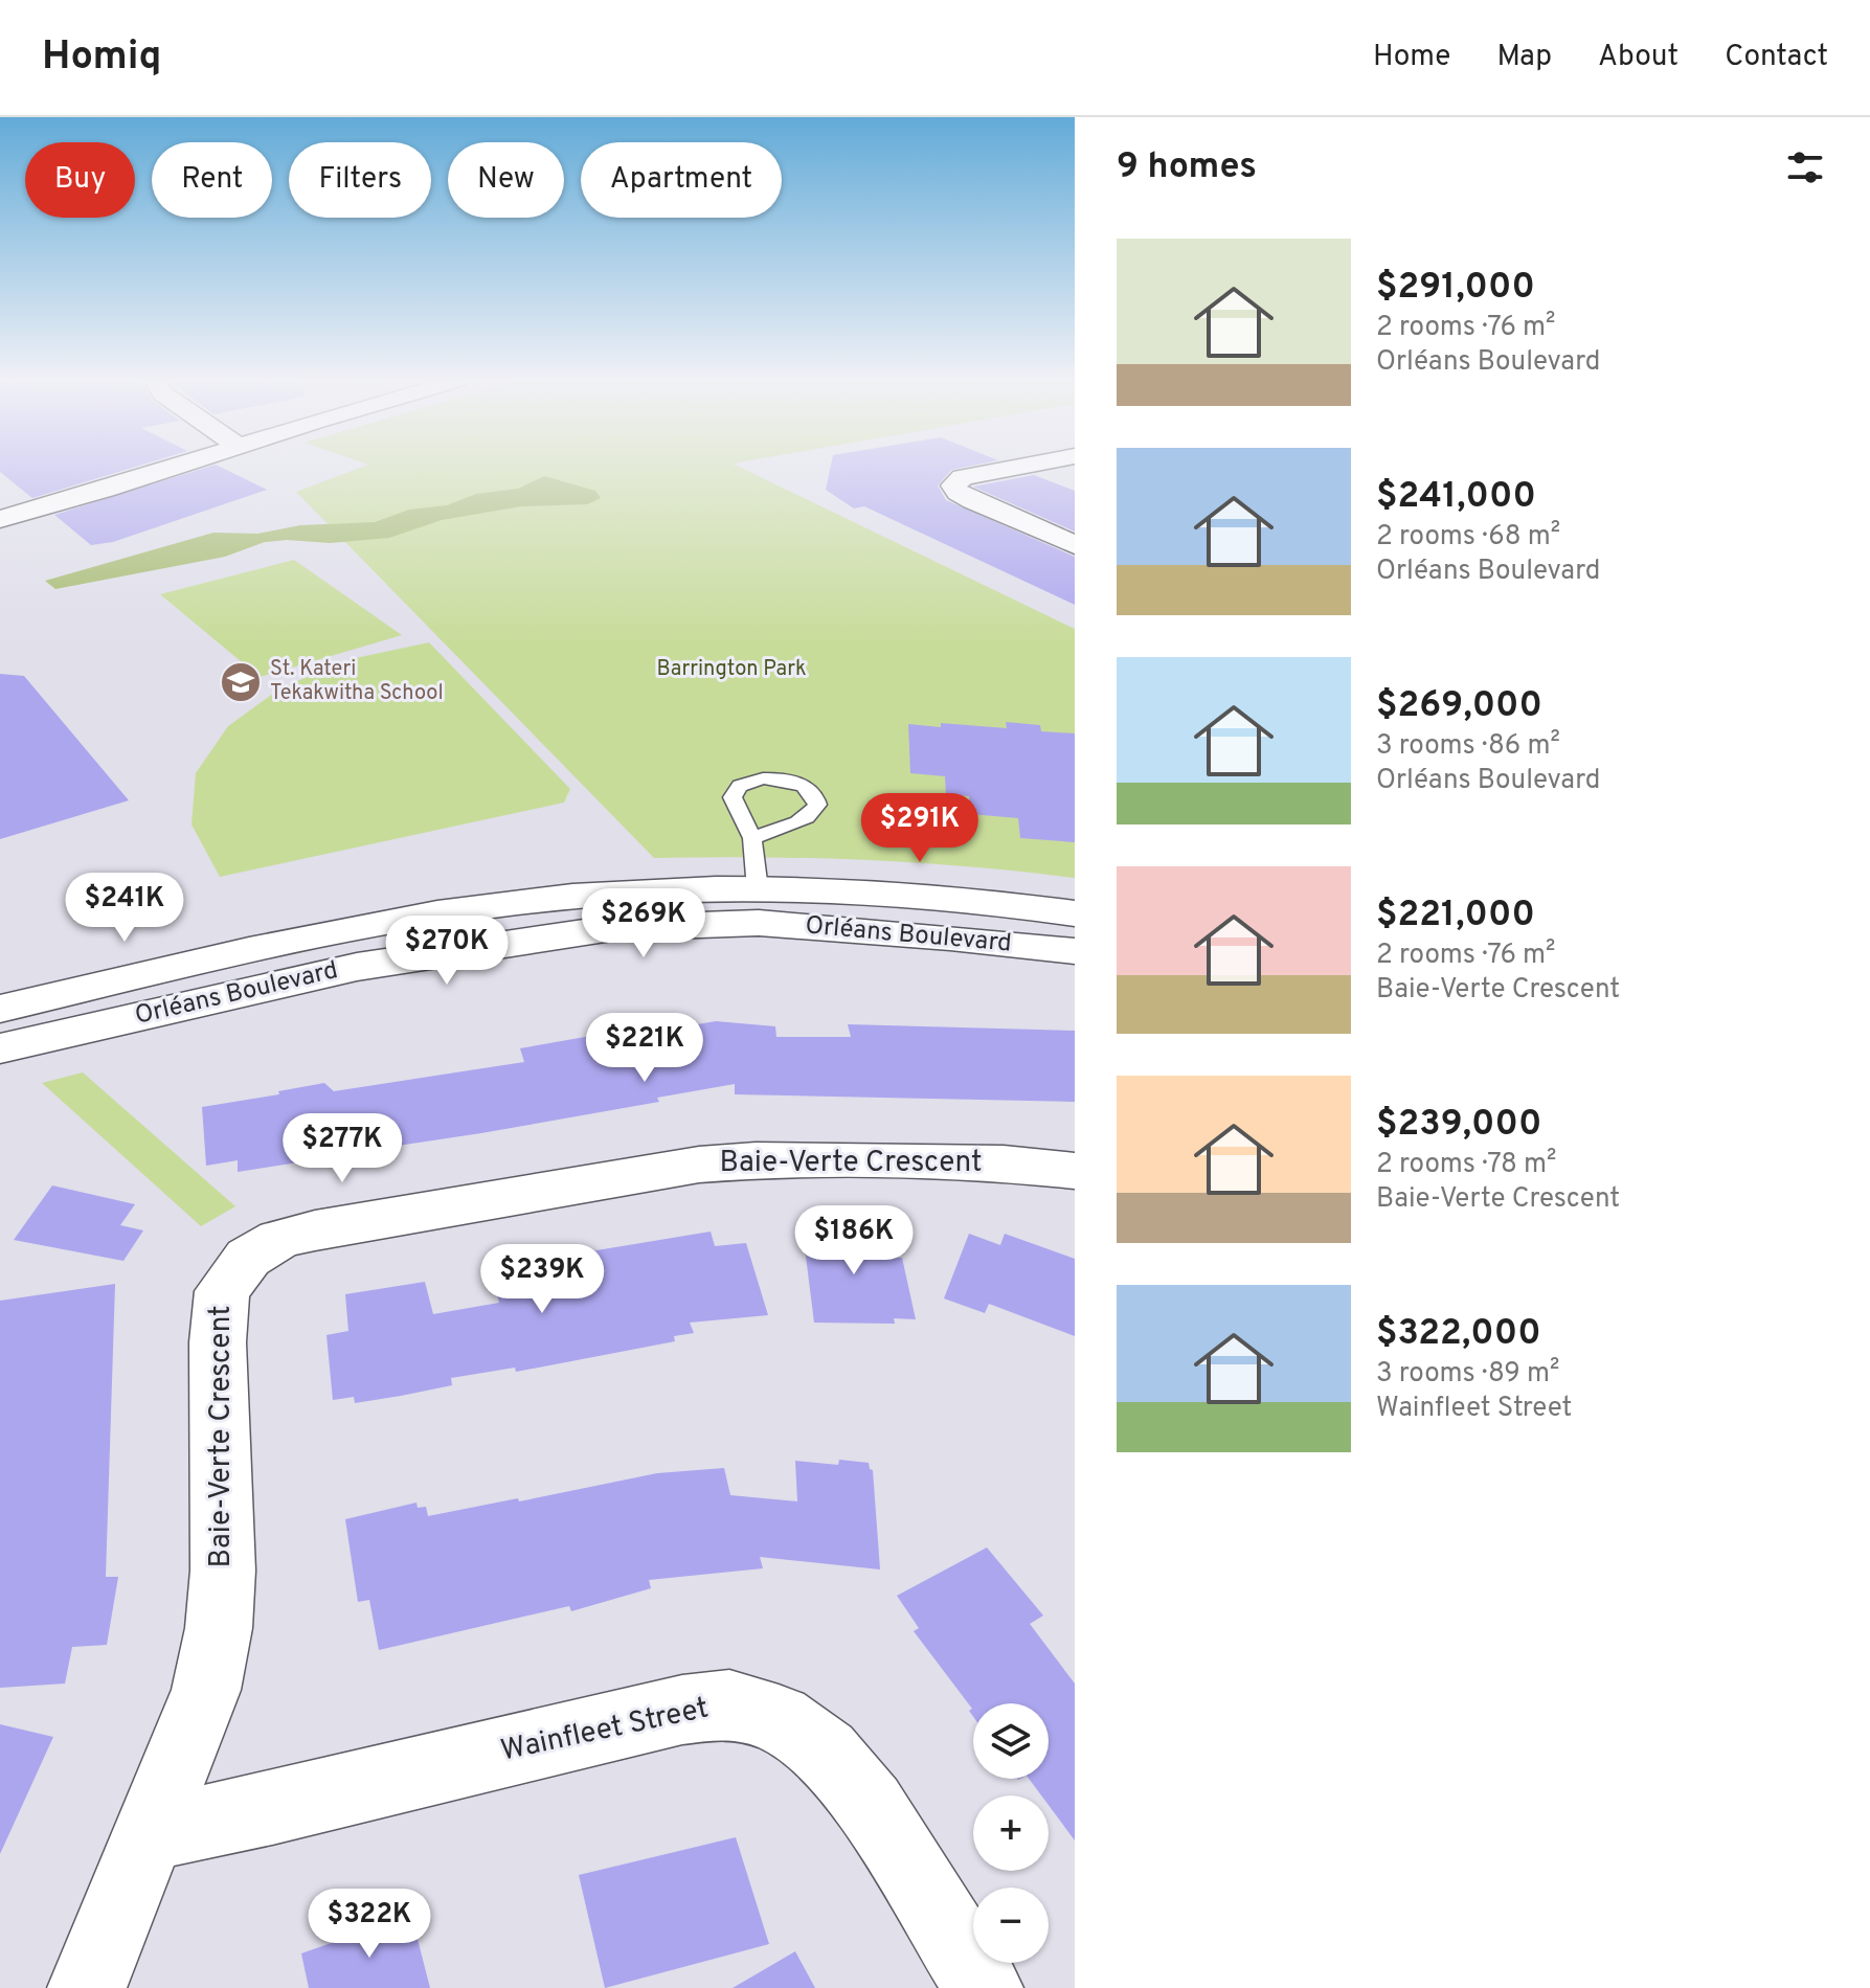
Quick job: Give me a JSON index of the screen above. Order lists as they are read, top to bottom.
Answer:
{
  "streets": {
    "street": ["Orléans Boulevard", "Baie-Verte Crescent", "Wainfleet Street"]
  },
  "crossings": [
    ["Baie-Verte Crescent", "Wainfleet Street"]
  ],
  "parks": ["Barrington Park"],
  "places": {
    "school or university": ["St. Kateri Tekakwitha School"]
  },
  "page": {
    "header": "Homiq",
    "nav": [
      "Home",
      "Map",
      "About",
      "Contact"
    ],
    "heading": "9 homes",
    "chip": [
      "Buy",
      "Rent",
      "Filters",
      "New",
      "Apartment"
    ],
    "list": [
      {
        "name": "$291,000",
        "note": "2 rooms · 76 m² · Orléans Boulevard"
      },
      {
        "name": "$241,000",
        "note": "2 rooms · 68 m² · Orléans Boulevard"
      },
      {
        "name": "$269,000",
        "note": "3 rooms · 86 m² · Orléans Boulevard"
      },
      {
        "name": "$221,000",
        "note": "2 rooms · 76 m² · Baie-Verte Crescent"
      },
      {
        "name": "$239,000",
        "note": "2 rooms · 78 m² · Baie-Verte Crescent"
      },
      {
        "name": "$322,000",
        "note": "3 rooms · 89 m² · Wainfleet Street"
      }
    ],
    "price": [
      "$291K",
      "$241K",
      "$269K",
      "$270K",
      "$221K",
      "$277K",
      "$186K",
      "$239K",
      "$322K"
    ],
    "map_buttons": ["+", "−"]
  }
}
